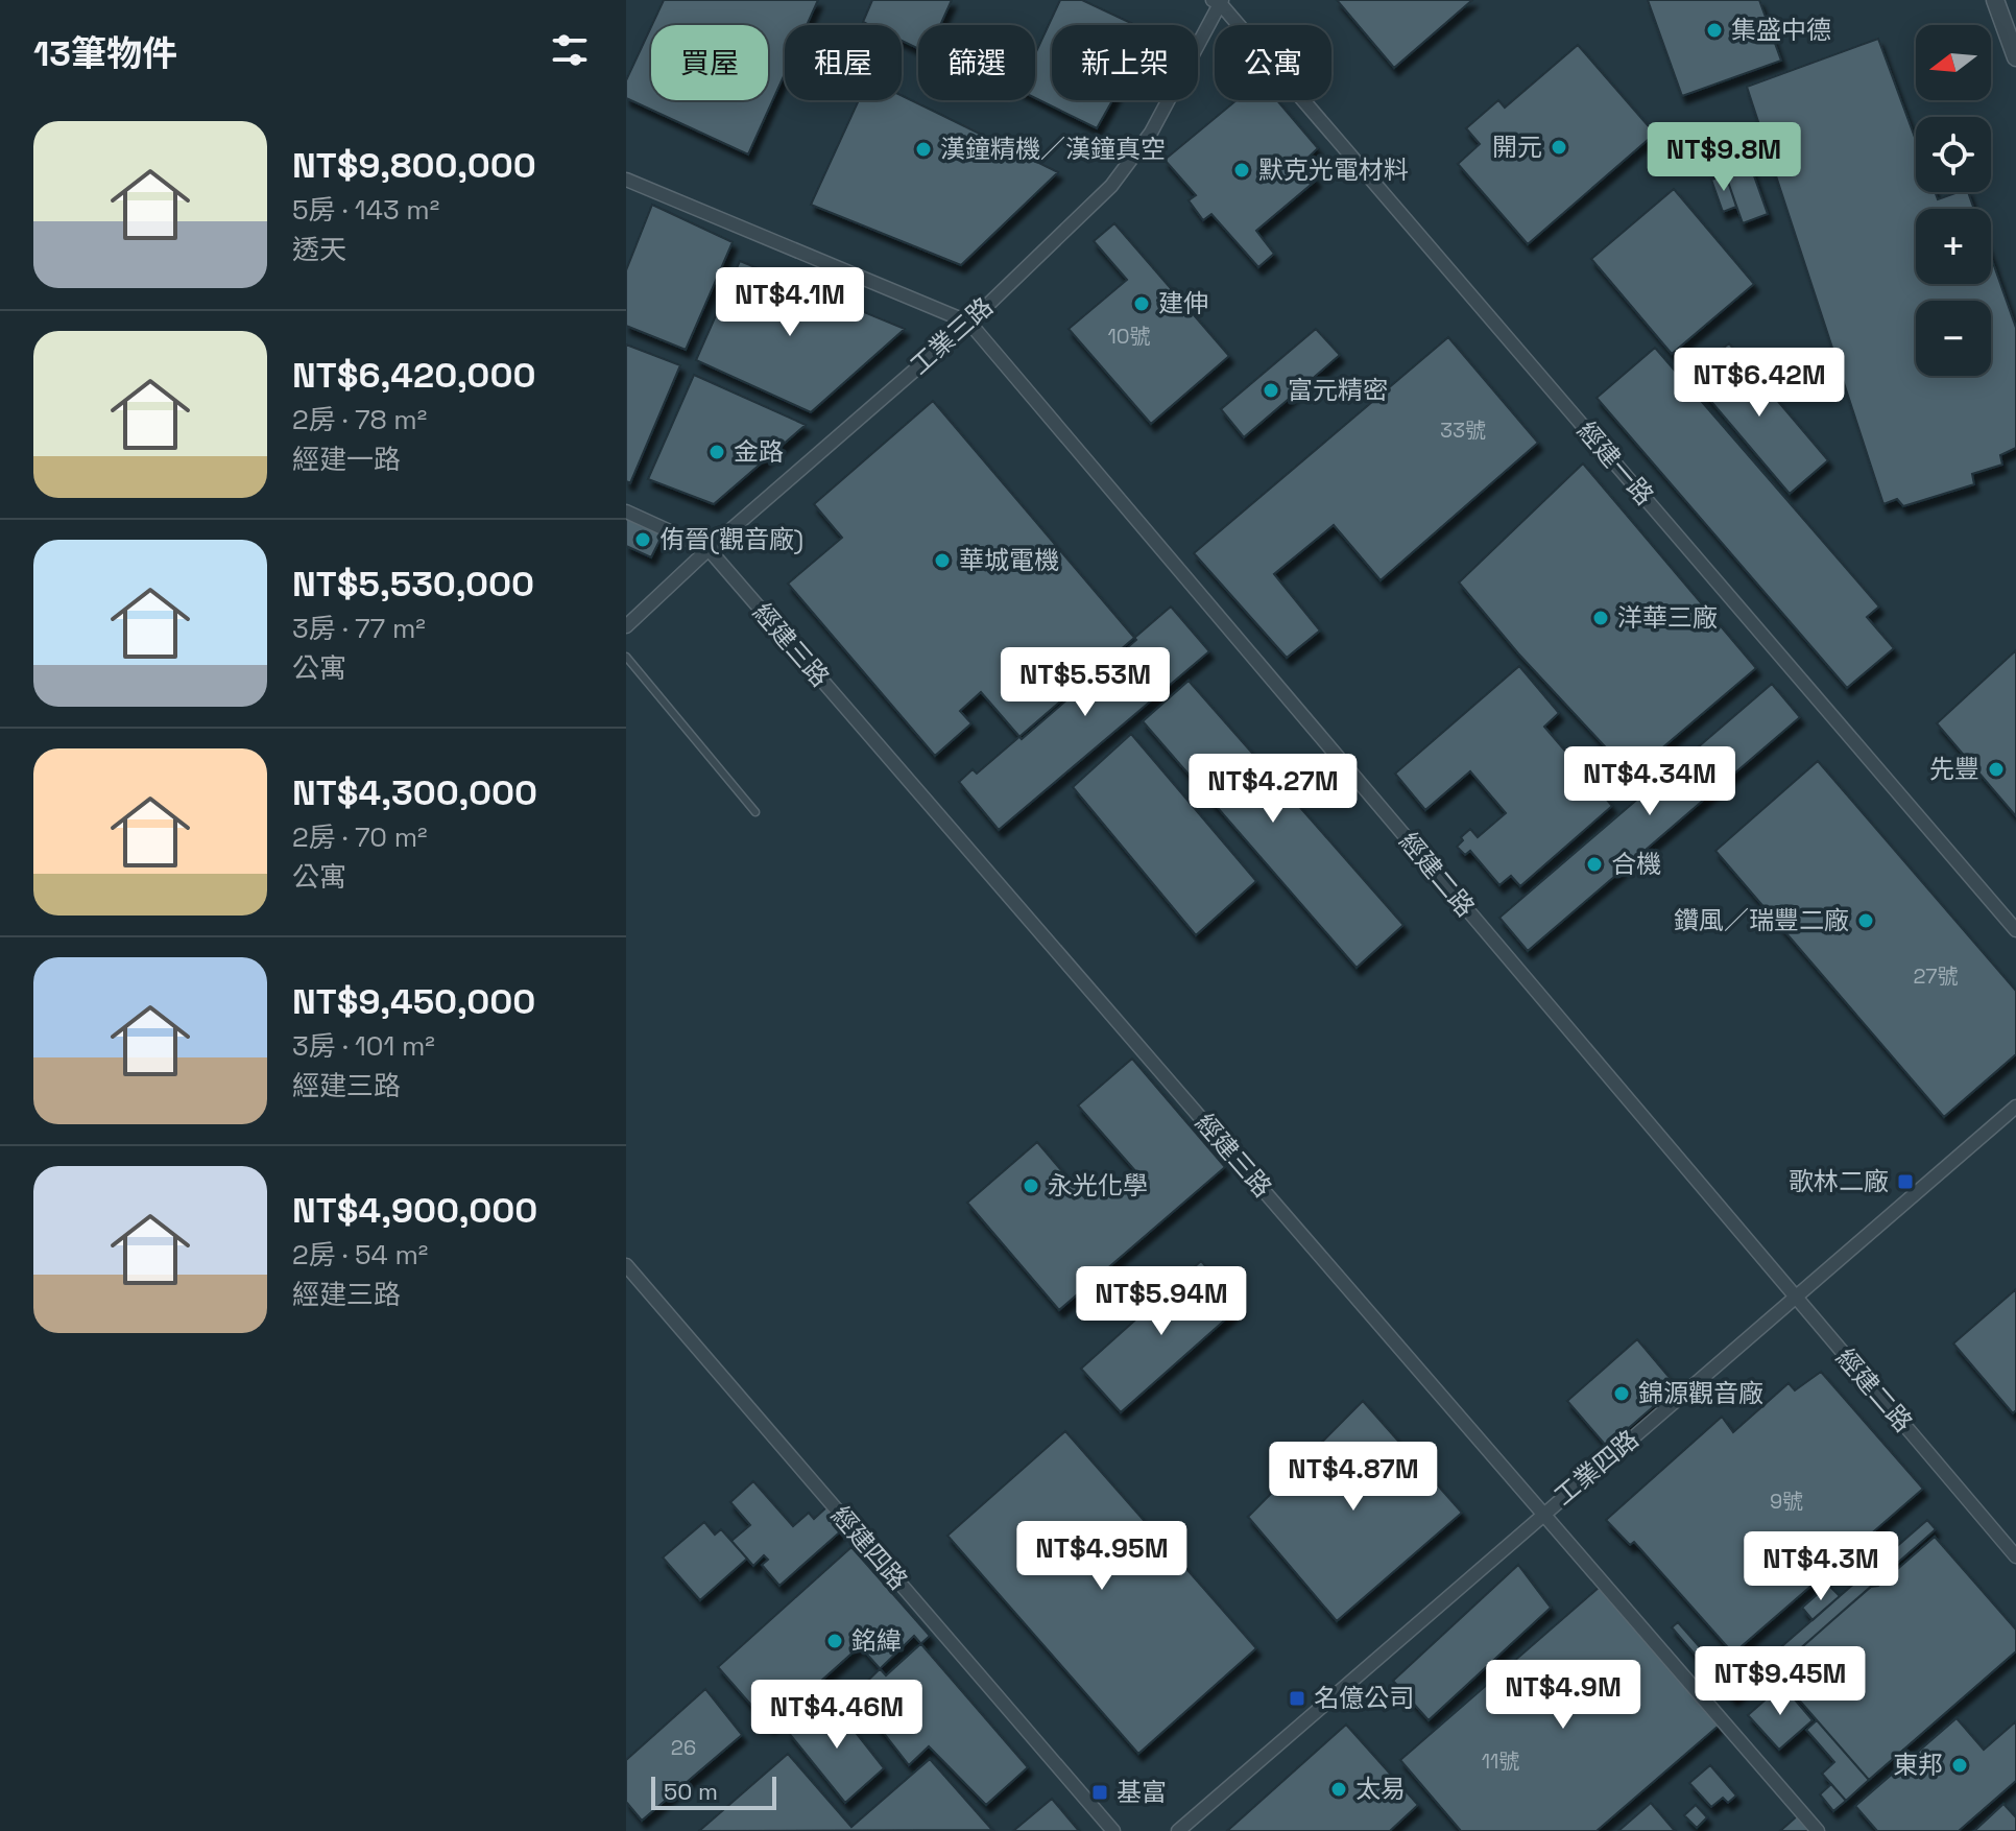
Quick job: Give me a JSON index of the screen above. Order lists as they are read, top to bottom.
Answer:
{
  "streets": {
    "street": [
      "工業三路",
      "經建一路",
      "經建三路",
      "經建二路",
      "工業四路",
      "經建四路"
    ]
  },
  "crossings": [
    ["工業三路", "經建一路"],
    ["工業三路", "經建三路"],
    ["工業三路", "經建二路"],
    ["經建三路", "工業四路"],
    ["經建二路", "工業四路"]
  ],
  "places": {
    "other": [
      "集盛中德",
      "開元",
      "漢鐘精機／漢鐘真空",
      "默克光電材料",
      "建伸",
      "富元精密",
      "金路",
      "侑晉(觀音廠)",
      "華城電機",
      "洋華三廠",
      "先豐",
      "合機",
      "鑽風／瑞豐二廠",
      "永光化學",
      "錦源觀音廠",
      "銘緯",
      "東邦",
      "太易"
    ],
    "transit": ["歌林二廠", "名億公司", "基富"]
  },
  "house_numbers": [
    "10號",
    "33號",
    "27號",
    "9號",
    "26",
    "11號"
  ],
  "scale_bar": "50 m",
  "north": "left",
  "page": {
    "heading": "13筆物件",
    "map_buttons": ["+", "−"],
    "chip": [
      "買屋",
      "租屋",
      "篩選",
      "新上架",
      "公寓"
    ],
    "list": [
      {
        "name": "NT$9,800,000",
        "note": "5房 · 143 m² · 透天"
      },
      {
        "name": "NT$6,420,000",
        "note": "2房 · 78 m² · 經建一路"
      },
      {
        "name": "NT$5,530,000",
        "note": "3房 · 77 m² · 公寓"
      },
      {
        "name": "NT$4,300,000",
        "note": "2房 · 70 m² · 公寓"
      },
      {
        "name": "NT$9,450,000",
        "note": "3房 · 101 m² · 經建三路"
      },
      {
        "name": "NT$4,900,000",
        "note": "2房 · 54 m² · 經建三路"
      }
    ],
    "price": [
      "NT$9.8M",
      "NT$4.1M",
      "NT$6.42M",
      "NT$5.53M",
      "NT$4.34M",
      "NT$4.27M",
      "NT$5.94M",
      "NT$4.87M",
      "NT$4.95M",
      "NT$4.3M",
      "NT$9.45M",
      "NT$4.9M",
      "NT$4.46M"
    ],
    "scale": "50 m"
  }
}
